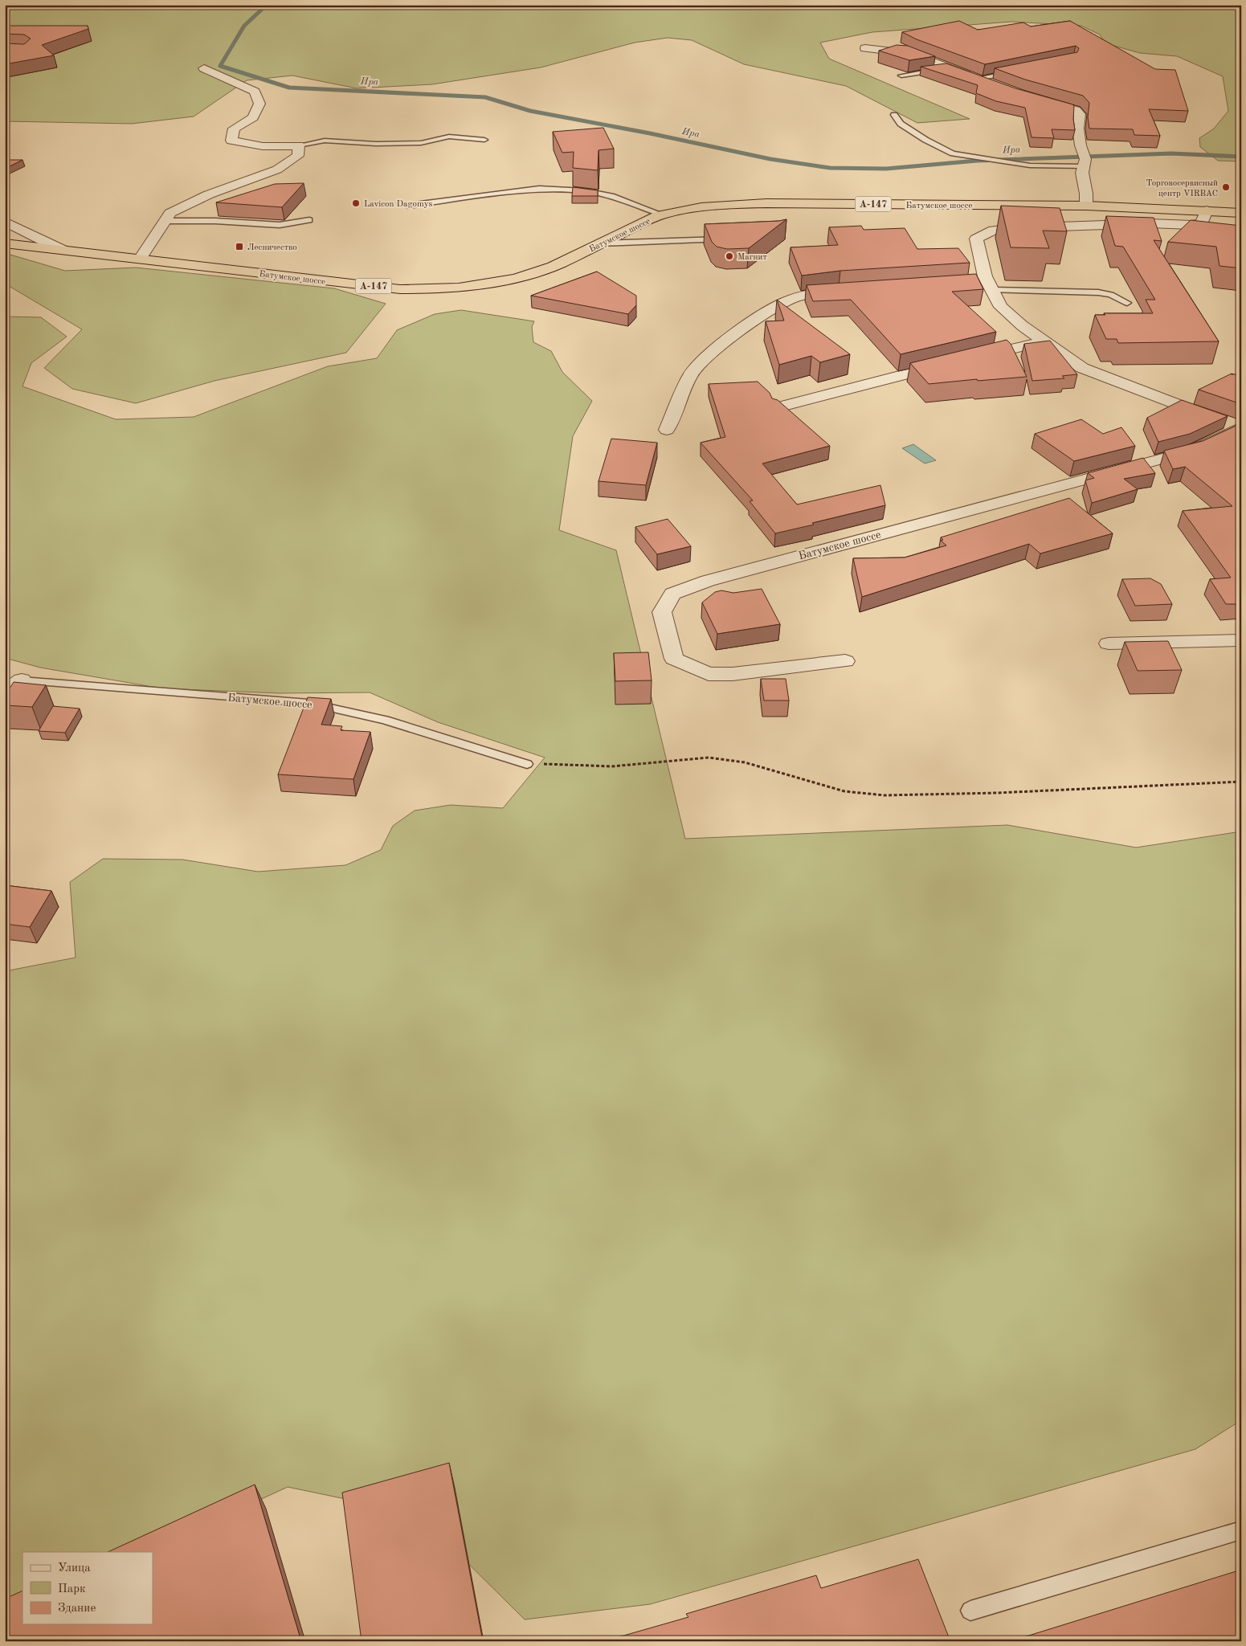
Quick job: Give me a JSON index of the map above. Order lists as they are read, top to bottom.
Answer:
{
  "streets": {
    "highway": ["А-147", "Батумское шоссе"]
  },
  "water": ["Ира"],
  "places": {
    "other": ["Торговосервисный центр VIRBAC", "Lavicon Dagomys", "Магнит"],
    "transit": ["Лесничество"]
  },
  "legend": ["Улица", "Парк", "Здание"]
}
